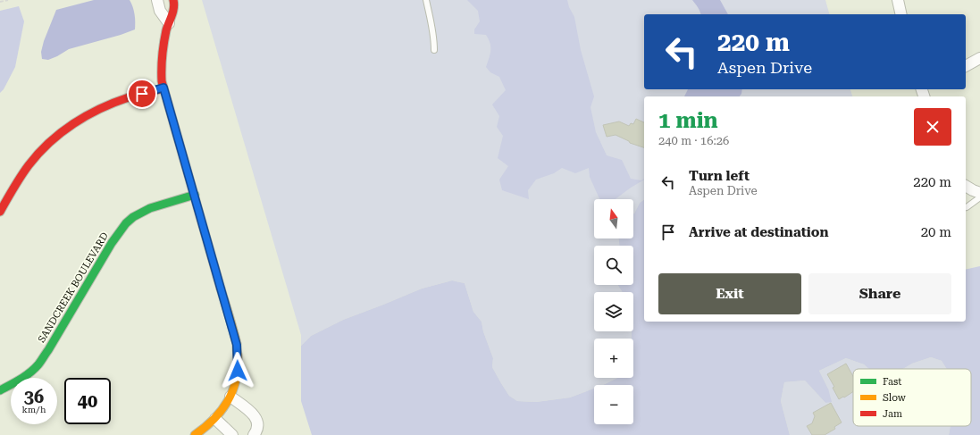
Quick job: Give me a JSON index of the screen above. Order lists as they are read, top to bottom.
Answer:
{
  "streets": {
    "street": ["SANDCREEK BOULEVARD"]
  },
  "legend": ["Fast", "Slow", "Jam"],
  "north": "top",
  "page": {
    "turn": ["220 m", "Aspen Drive"],
    "heading": ["1 min", "240 m · 16:26"],
    "list": [
      {
        "name": "Turn left",
        "note": "Aspen Drive",
        "value": "220 m"
      },
      {
        "name": "Arrive at destination",
        "value": "20 m"
      }
    ],
    "map_buttons": ["+", "−"],
    "buttons": ["Exit", "Share"],
    "speed": "36 km/h",
    "limit": "40"
  }
}
